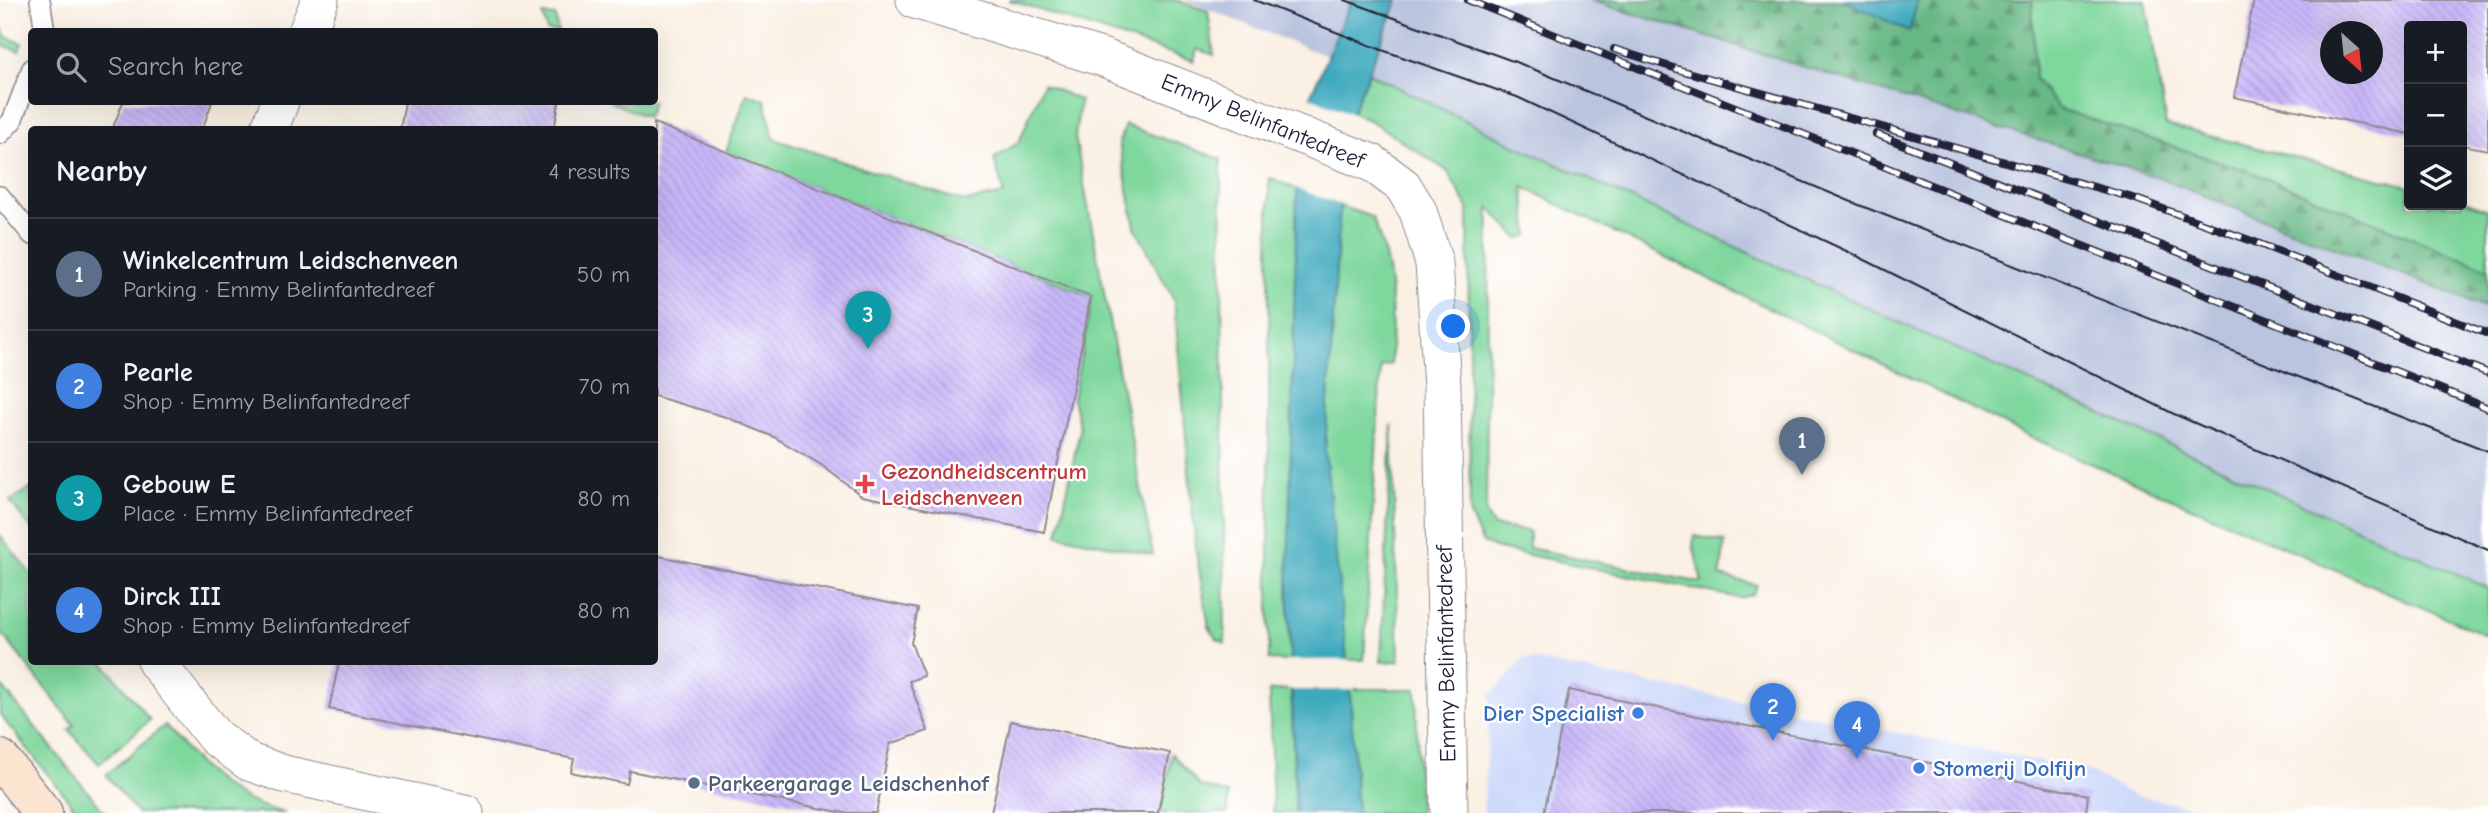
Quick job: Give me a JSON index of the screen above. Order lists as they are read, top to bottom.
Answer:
{
  "streets": {
    "street": ["Emmy Belinfantedreef"]
  },
  "places": {
    "health": ["Gezondheidscentrum Leidschenveen"],
    "other": ["Dier Specialist", "Stomerij Dolfijn", "Parkeergarage Leidschenhof"]
  },
  "north": "bottom right",
  "page": {
    "map_buttons": ["+", "−"],
    "search": "Search here",
    "heading": ["Nearby", "4 results"],
    "list": [
      {
        "mark": "1",
        "name": "Winkelcentrum Leidschenveen",
        "note": "Parking · Emmy Belinfantedreef",
        "value": "50 m"
      },
      {
        "mark": "2",
        "name": "Pearle",
        "note": "Shop · Emmy Belinfantedreef",
        "value": "70 m"
      },
      {
        "mark": "3",
        "name": "Gebouw E",
        "note": "Place · Emmy Belinfantedreef",
        "value": "80 m"
      },
      {
        "mark": "4",
        "name": "Dirck III",
        "note": "Shop · Emmy Belinfantedreef",
        "value": "80 m"
      }
    ],
    "pins": [
      "3",
      "1",
      "2",
      "4"
    ]
  }
}
